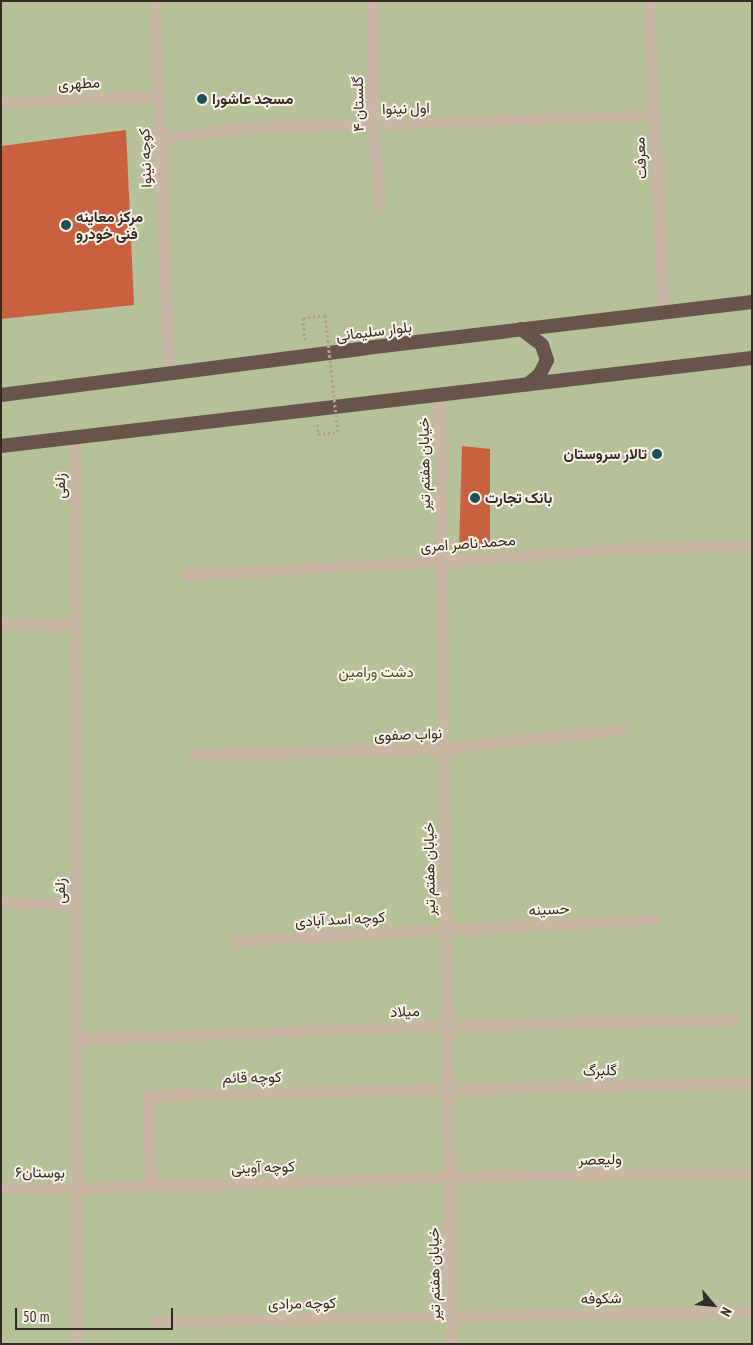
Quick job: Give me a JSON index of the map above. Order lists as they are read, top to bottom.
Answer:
{
  "streets": {
    "highway": ["بلوار سلیمانی"],
    "street": [
      "مطهری",
      "گلستان ۴",
      "اول نینوا",
      "کوچه نینوا",
      "معرفت",
      "خیابان هفتم تیر",
      "زلفی",
      "محمد ناصر امری",
      "نواب صفوی",
      "حسینه",
      "کوچه اسد آبادی",
      "میلاد",
      "گلبرگ",
      "کوچه قائم",
      "ولیعصر",
      "کوچه آوینی",
      "بوستان۶",
      "شکوفه",
      "کوچه مرادی"
    ]
  },
  "crossings": [
    ["مطهری", "کوچه نینوا"],
    ["گلستان ۴", "اول نینوا"],
    ["اول نینوا", "کوچه نینوا"],
    ["اول نینوا", "معرفت"],
    ["کوچه نینوا", "بلوار سلیمانی"],
    ["معرفت", "بلوار سلیمانی"],
    ["خیابان هفتم تیر", "محمد ناصر امری"],
    ["خیابان هفتم تیر", "نواب صفوی"],
    ["خیابان هفتم تیر", "حسینه"],
    ["خیابان هفتم تیر", "کوچه اسد آبادی"],
    ["خیابان هفتم تیر", "میلاد"],
    ["خیابان هفتم تیر", "گلبرگ"],
    ["خیابان هفتم تیر", "کوچه قائم"],
    ["خیابان هفتم تیر", "ولیعصر"],
    ["خیابان هفتم تیر", "کوچه آوینی"],
    ["خیابان هفتم تیر", "شکوفه"],
    ["خیابان هفتم تیر", "کوچه مرادی"],
    ["زلفی", "میلاد"],
    ["زلفی", "کوچه آوینی"],
    ["زلفی", "بوستان۶"],
    ["حسینه", "کوچه اسد آبادی"],
    ["گلبرگ", "کوچه قائم"],
    ["کوچه قائم", "کوچه آوینی"],
    ["ولیعصر", "کوچه آوینی"],
    ["کوچه آوینی", "بوستان۶"],
    ["شکوفه", "کوچه مرادی"]
  ],
  "parks": ["دشت ورامین"],
  "places": [
    "مسجد عاشورا",
    "مرکز معاینه فنی خودرو",
    "تالار سروستان",
    "بانک تجارت"
  ],
  "scale_bar": "50 m",
  "north": "bottom right"
}
